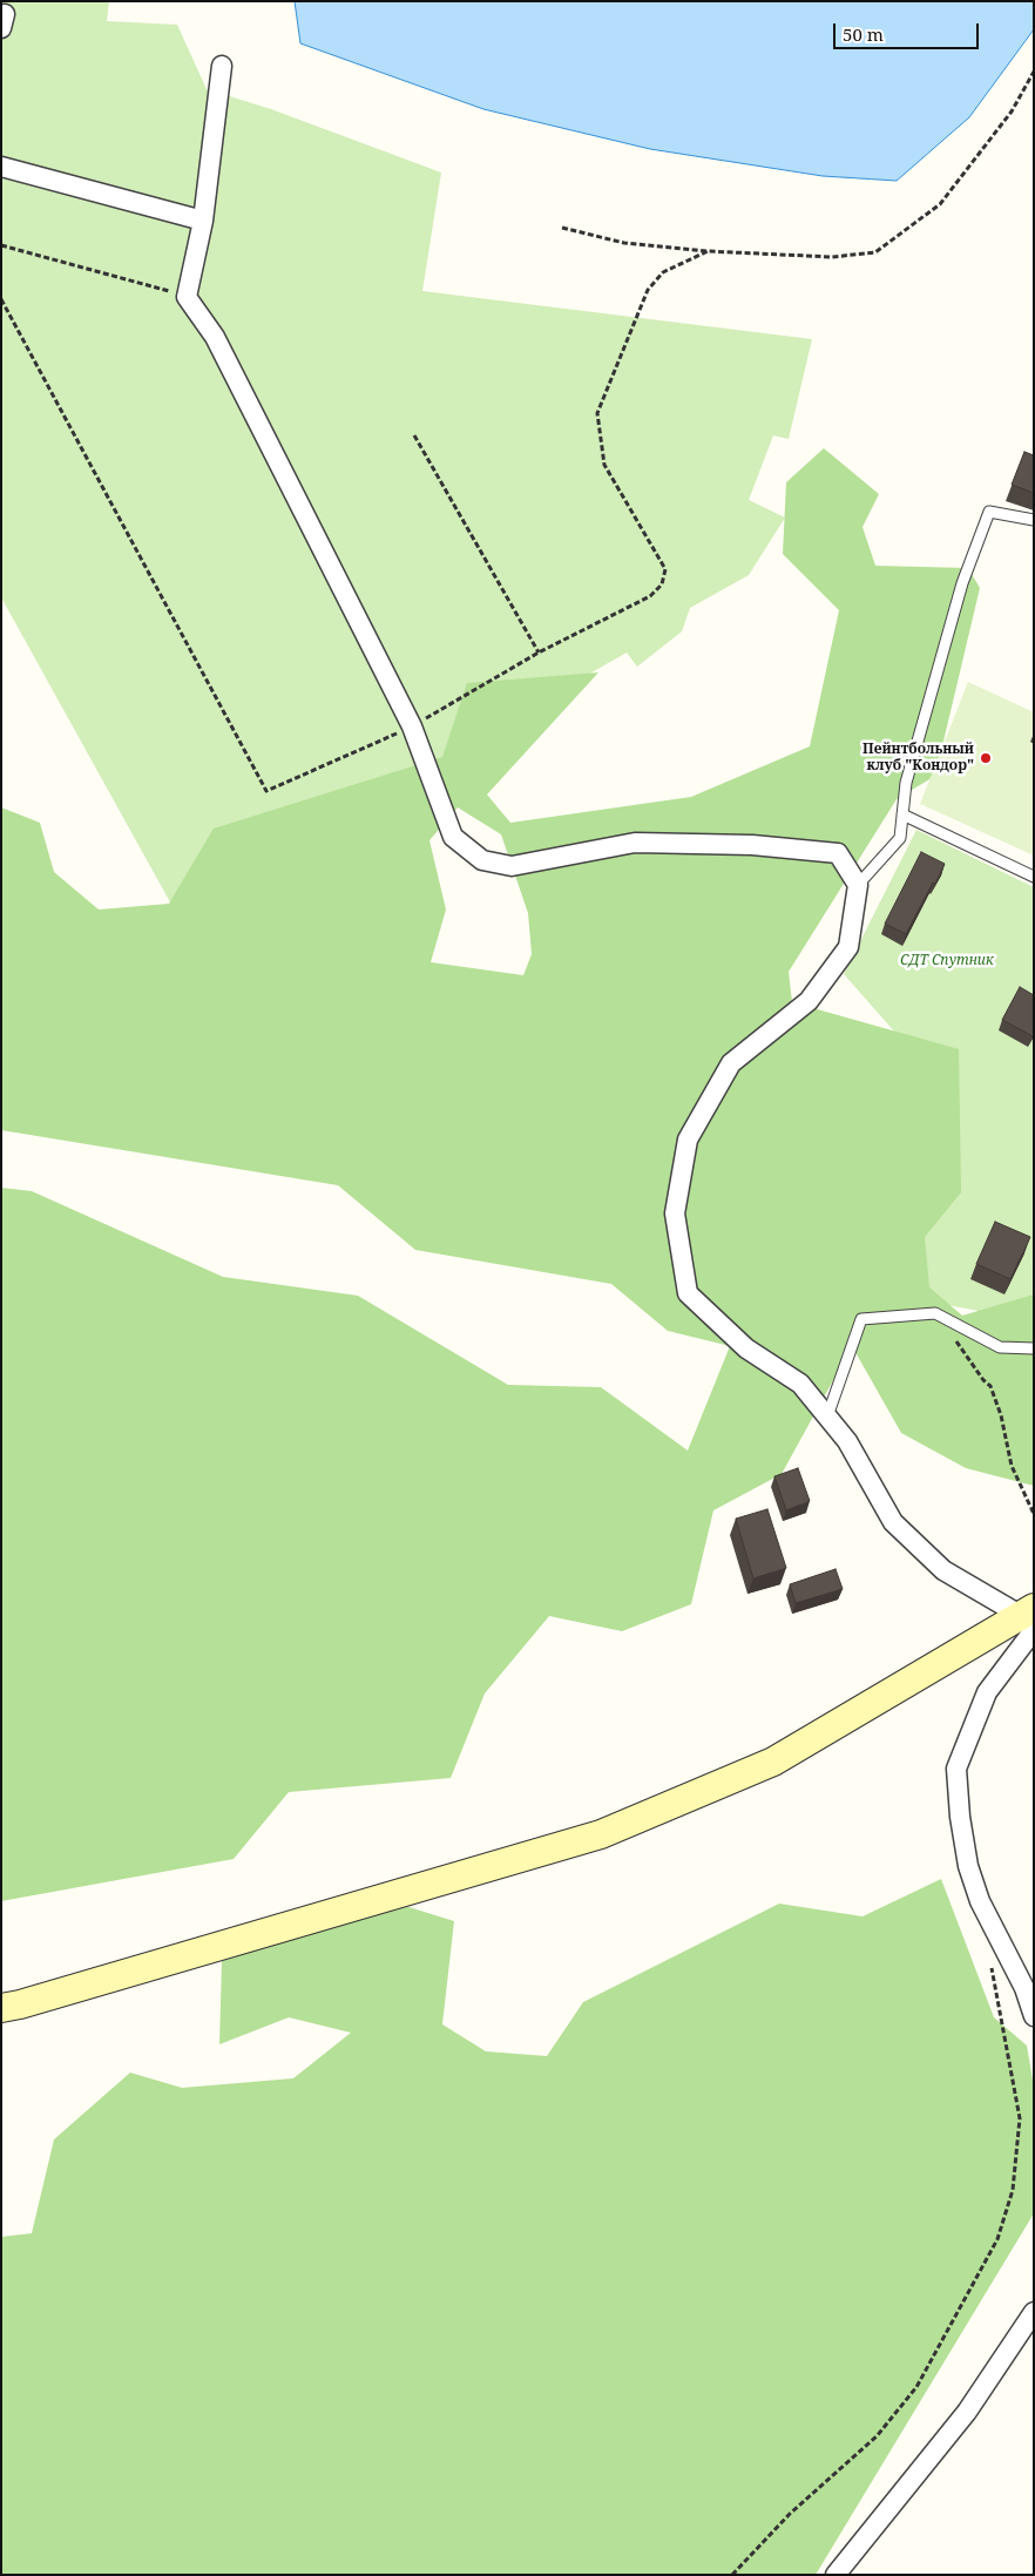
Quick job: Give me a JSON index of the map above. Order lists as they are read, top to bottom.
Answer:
{
  "parks": ["СДТ Спутник"],
  "places": ["Пейнтбольный клуб \"Кондор\""],
  "scale_bar": "50 m"
}
